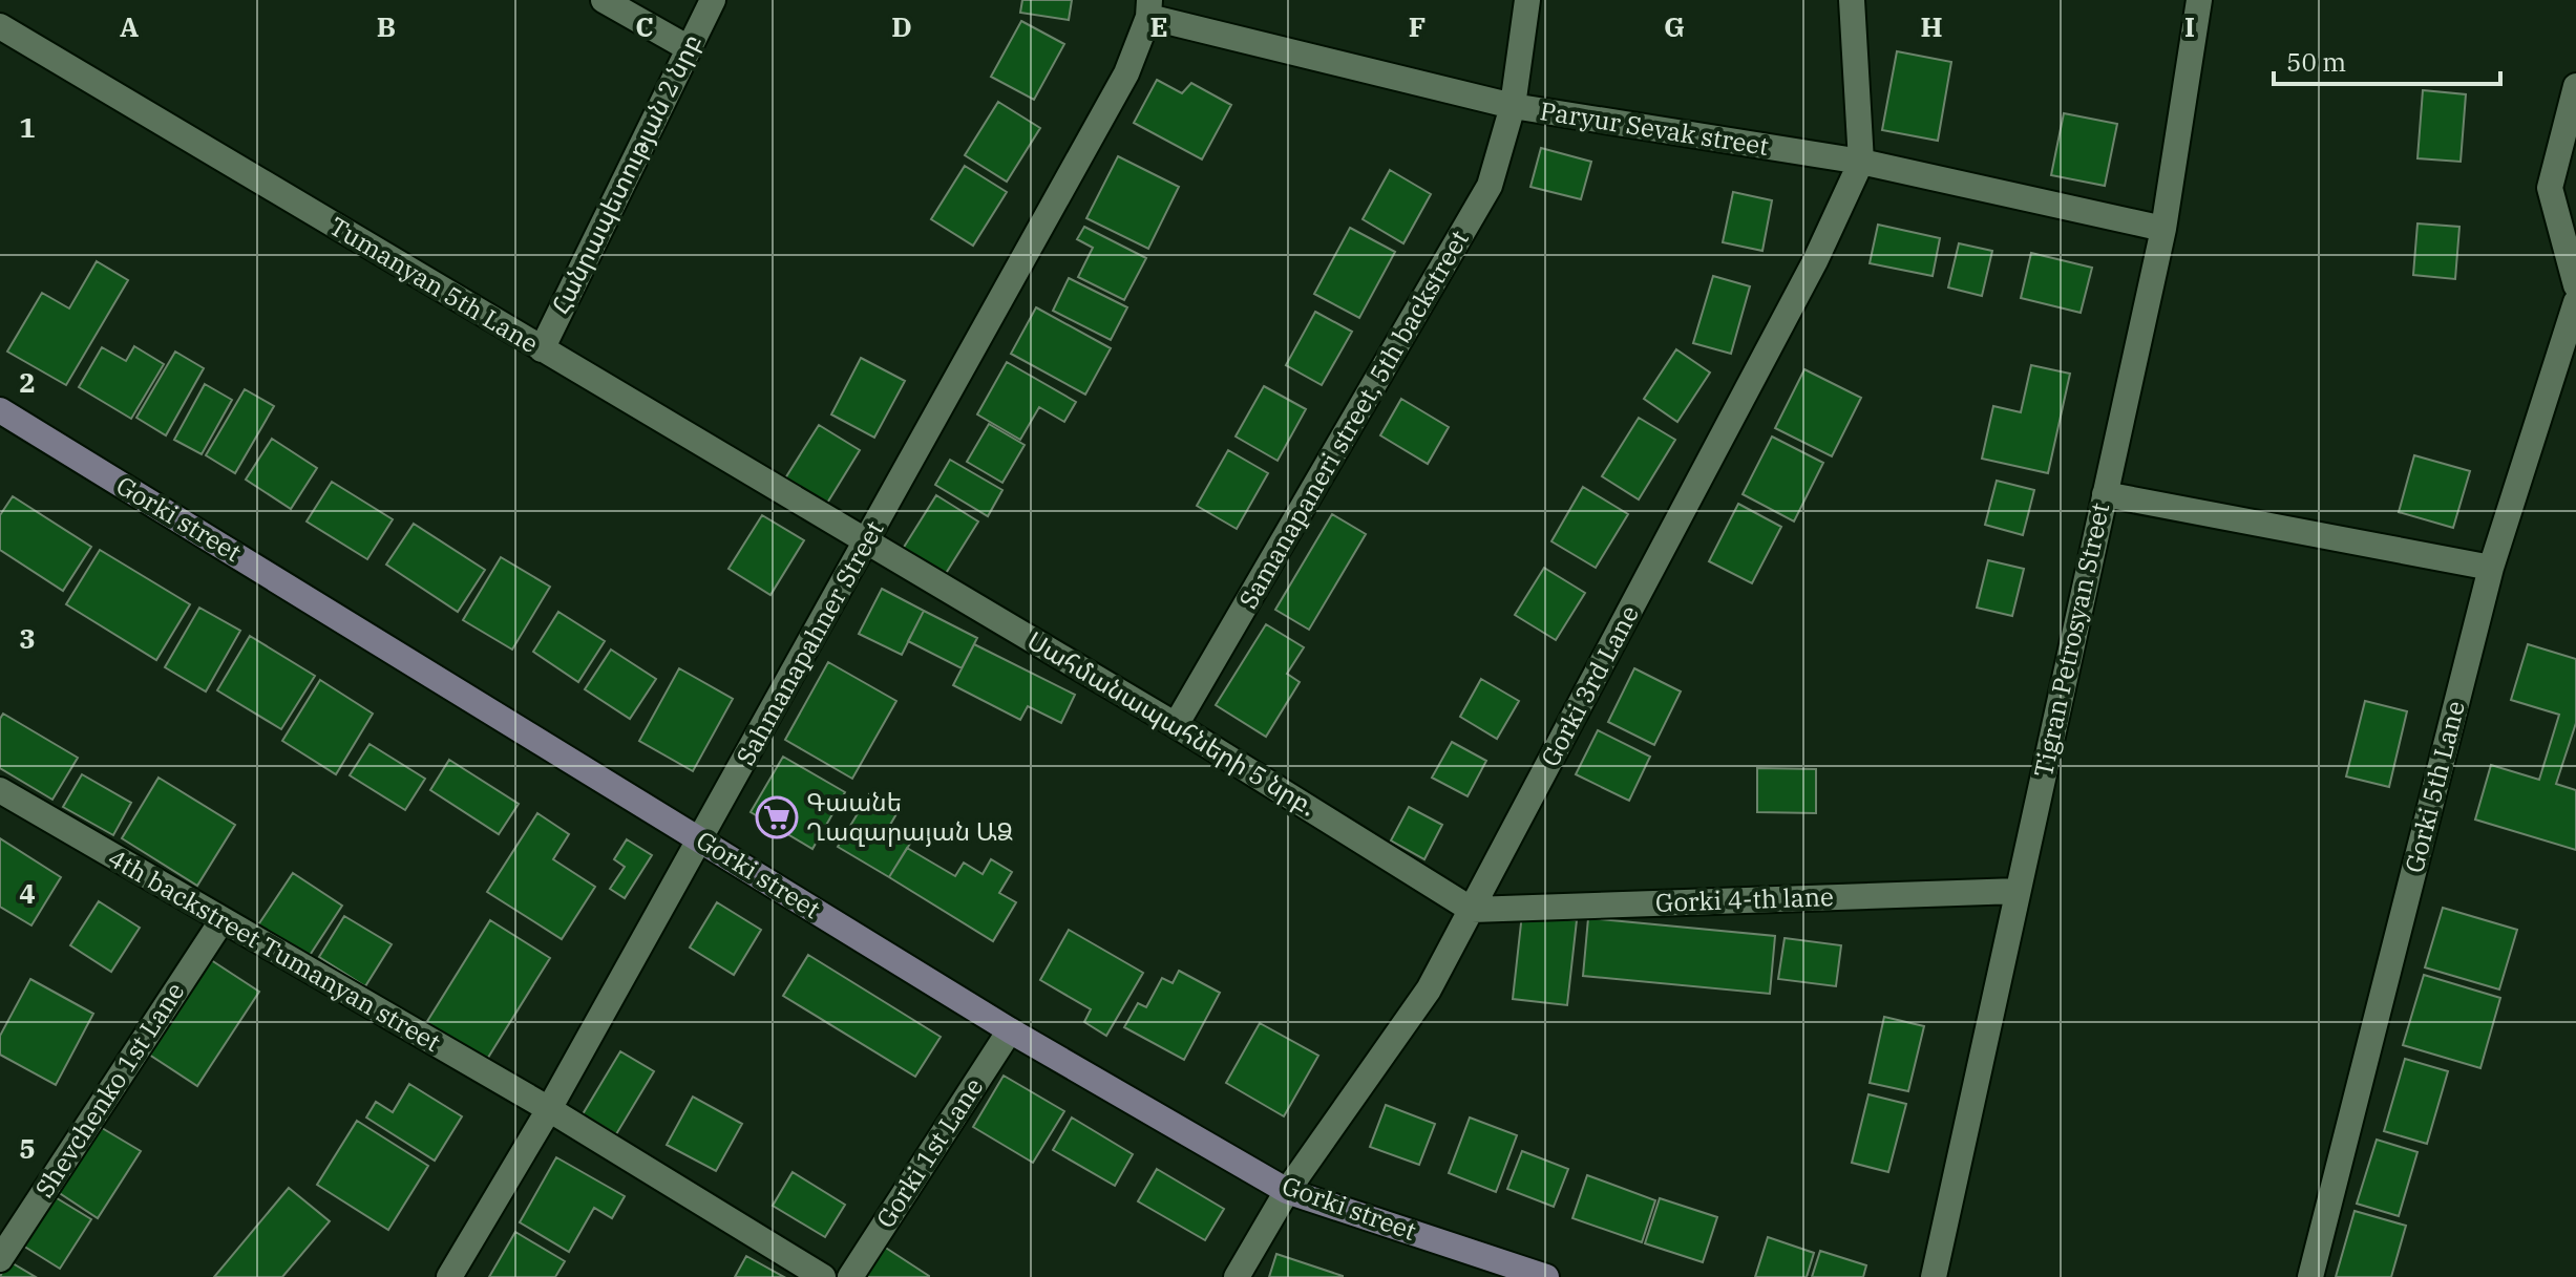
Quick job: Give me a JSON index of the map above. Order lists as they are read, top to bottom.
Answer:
{
  "streets": {
    "street": [
      "Paryur Sevak street",
      "Հանրապետության 2 նրբ",
      "Tumanyan 5th Lane",
      "Samanapaneri street, 5th backstreet",
      "Gorki street",
      "Tigran Petrosyan Street",
      "Sahmanapahner Street",
      "Gorki 3rd Lane",
      "Սահմանապահների 5 նրբ.",
      "Gorki 5th Lane",
      "Gorki 4-th lane",
      "4th backstreet Tumanyan street",
      "Shevchenko 1st Lane",
      "Gorki 1st Lane"
    ]
  },
  "crossings": [
    ["Paryur Sevak street", "Samanapaneri street, 5th backstreet"],
    ["Paryur Sevak street", "Tigran Petrosyan Street"],
    ["Paryur Sevak street", "Sahmanapahner Street"],
    ["Paryur Sevak street", "Gorki 3rd Lane"],
    ["Հանրապետության 2 նրբ", "Tumanyan 5th Lane"],
    ["Tumanyan 5th Lane", "Sahmanapahner Street"],
    ["Tumanyan 5th Lane", "Սահմանապահների 5 նրբ."],
    ["Samanapaneri street, 5th backstreet", "Սահմանապահների 5 նրբ."],
    ["Gorki street", "Sahmanapahner Street"],
    ["Gorki street", "Gorki 3rd Lane"],
    ["Gorki street", "Gorki 1st Lane"],
    ["Tigran Petrosyan Street", "Gorki 4-th lane"],
    ["Sahmanapahner Street", "Սահմանապահների 5 նրբ."],
    ["Sahmanapahner Street", "4th backstreet Tumanyan street"],
    ["Gorki 3rd Lane", "Սահմանապահների 5 նրբ."],
    ["Gorki 3rd Lane", "Gorki 4-th lane"],
    ["Սահմանապահների 5 նրբ.", "Gorki 4-th lane"],
    ["4th backstreet Tumanyan street", "Shevchenko 1st Lane"]
  ],
  "places": {
    "supermarket": ["Գաանե Ղազարայան ԱՁ"]
  },
  "scale_bar": "50 m",
  "grid": {
    "columns": [
      "A",
      "B",
      "C",
      "D",
      "E",
      "F",
      "G",
      "H",
      "I"
    ],
    "rows": [
      "1",
      "2",
      "3",
      "4",
      "5"
    ]
  }
}
